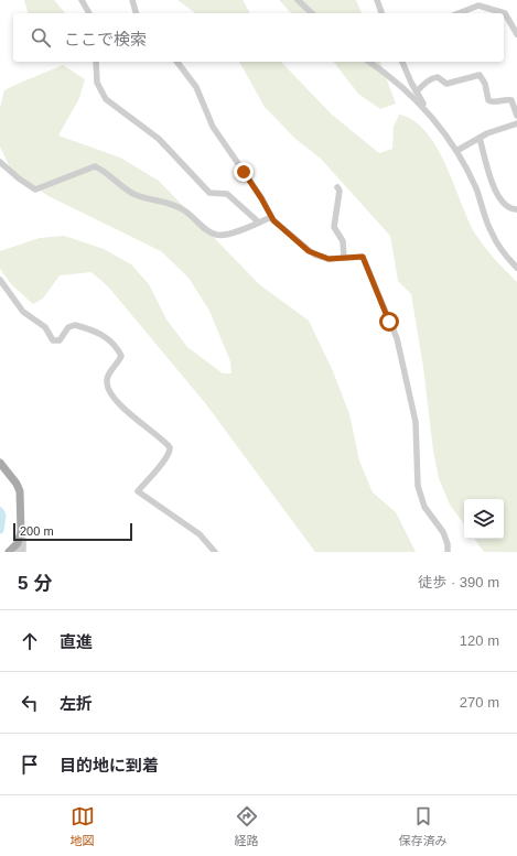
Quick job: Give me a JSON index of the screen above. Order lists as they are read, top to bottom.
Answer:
{
  "scale_bar": "200 m",
  "page": {
    "search": "ここで検索",
    "scale": "200 m",
    "heading": ["5 分", "徒歩 · 390 m"],
    "list": [
      ["直進", "120 m"],
      ["左折", "270 m"],
      "目的地に到着"
    ],
    "nav": ["地図", "経路", "保存済み"]
  }
}
